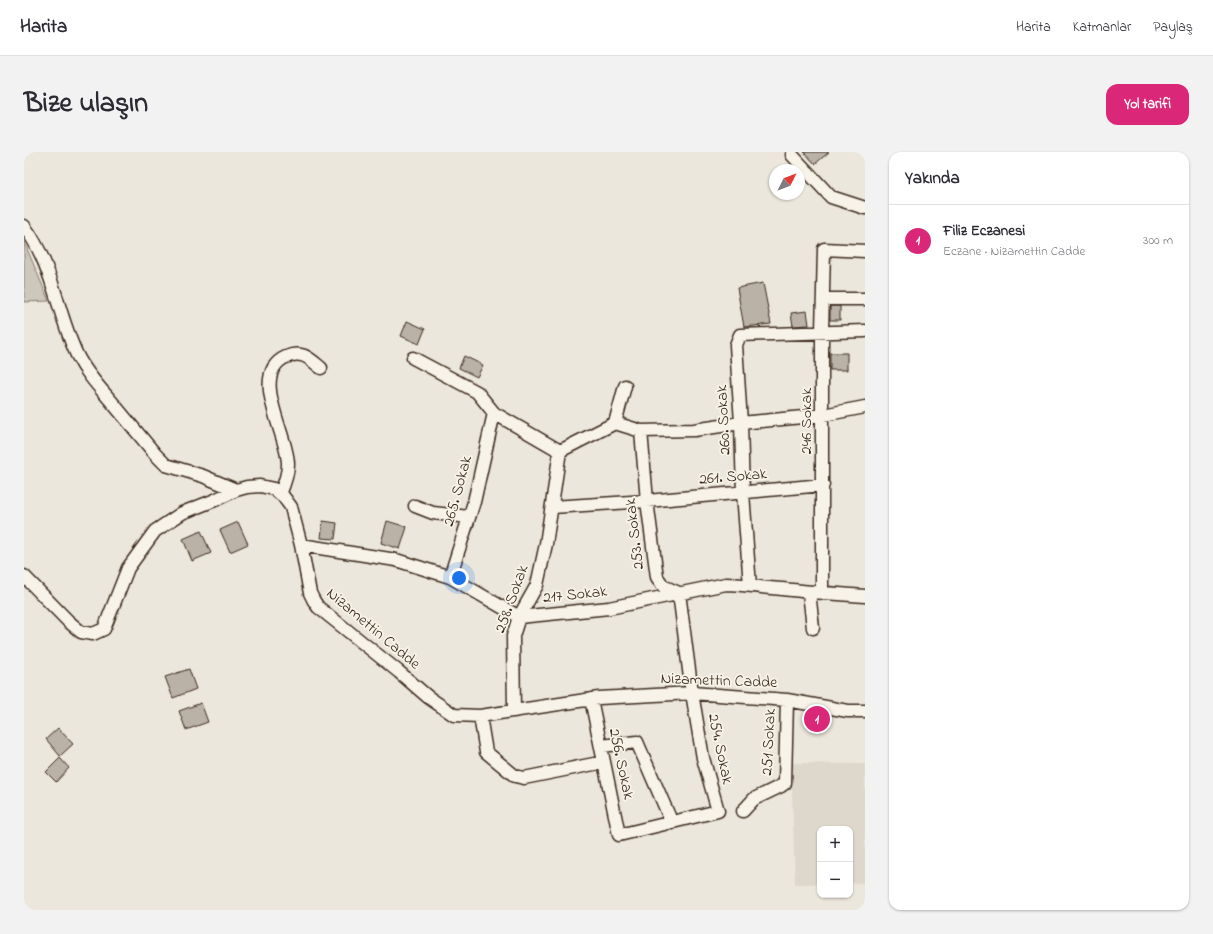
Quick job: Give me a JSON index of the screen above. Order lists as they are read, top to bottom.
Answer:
{
  "streets": {
    "street": [
      "260. Sokak",
      "246 Sokak",
      "261. Sokak",
      "265. Sokak",
      "253. Sokak",
      "217 Sokak",
      "258. Sokak",
      "Nizamettin Cadde",
      "251 Sokak",
      "254. Sokak",
      "256. Sokak"
    ]
  },
  "crossings": [
    ["260. Sokak", "246 Sokak"],
    ["260. Sokak", "261. Sokak"],
    ["260. Sokak", "217 Sokak"],
    ["246 Sokak", "261. Sokak"],
    ["246 Sokak", "217 Sokak"],
    ["261. Sokak", "253. Sokak"],
    ["261. Sokak", "258. Sokak"],
    ["253. Sokak", "217 Sokak"],
    ["217 Sokak", "258. Sokak"],
    ["258. Sokak", "Nizamettin Cadde"],
    ["Nizamettin Cadde", "251 Sokak"],
    ["Nizamettin Cadde", "254. Sokak"],
    ["Nizamettin Cadde", "256. Sokak"],
    ["254. Sokak", "256. Sokak"]
  ],
  "north": "top right",
  "page": {
    "header": "Harita",
    "nav": ["Harita", "Katmanlar", "Paylaş"],
    "title": "Bize ulaşın",
    "buttons": "Yol tarifi",
    "heading": "Yakında",
    "list": [
      {
        "mark": "1",
        "name": "Filiz Eczanesi",
        "note": "Eczane · Nizamettin Cadde",
        "value": "300 m"
      }
    ],
    "pins": "1",
    "map_buttons": ["+", "−"]
  }
}
